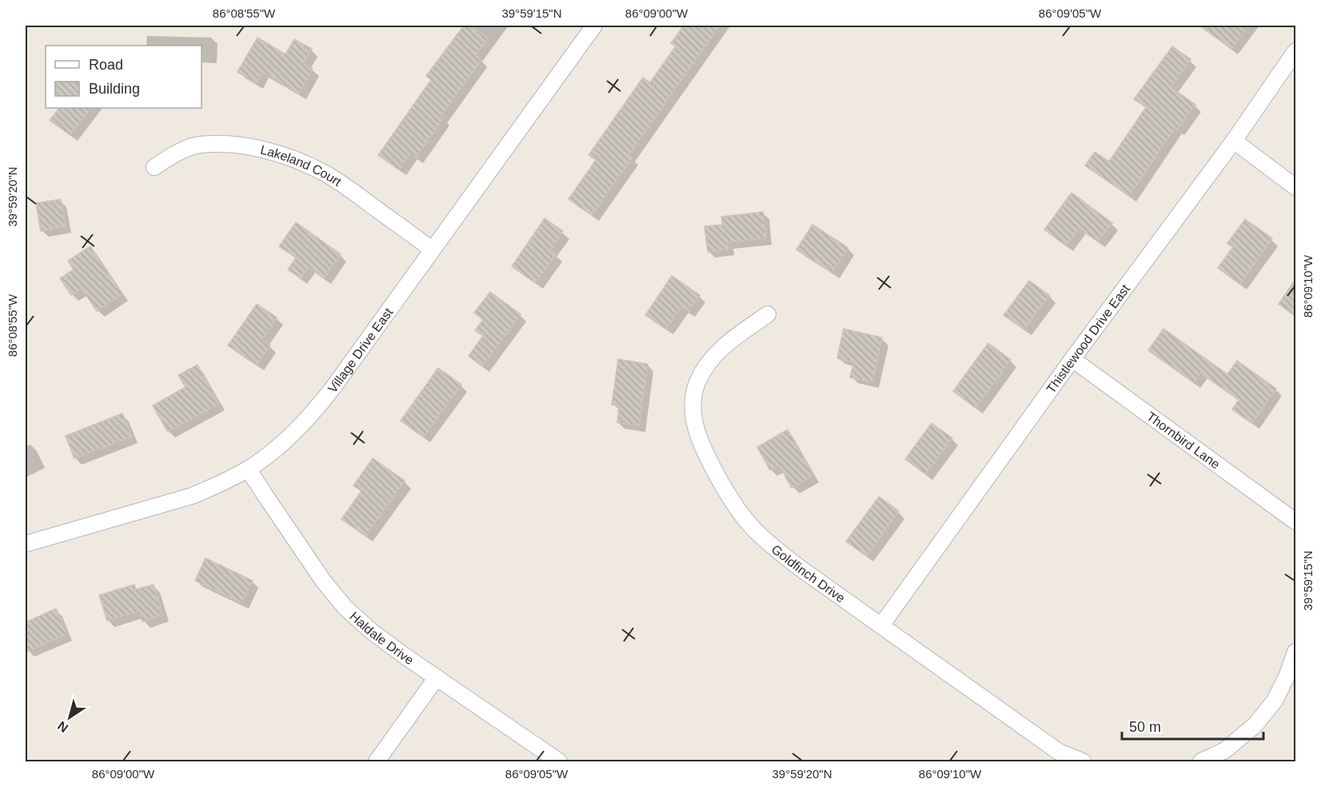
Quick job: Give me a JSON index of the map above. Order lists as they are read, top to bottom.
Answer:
{
  "streets": {
    "street": [
      "Lakeland Court",
      "Thistlewood Drive East",
      "Village Drive East",
      "Thornbird Lane",
      "Goldfinch Drive",
      "Haldale Drive"
    ]
  },
  "crossings": [
    ["Lakeland Court", "Village Drive East"],
    ["Thistlewood Drive East", "Thornbird Lane"],
    ["Thistlewood Drive East", "Goldfinch Drive"],
    ["Village Drive East", "Haldale Drive"]
  ],
  "legend": ["Road", "Building"],
  "scale_bar": "50 m",
  "north": "bottom left",
  "coordinates": [
    "86°08'55\"W",
    "39°59'15\"N",
    "86°09'00\"W",
    "86°09'05\"W",
    "39°59'20\"N",
    "86°09'10\"W"
  ]
}
